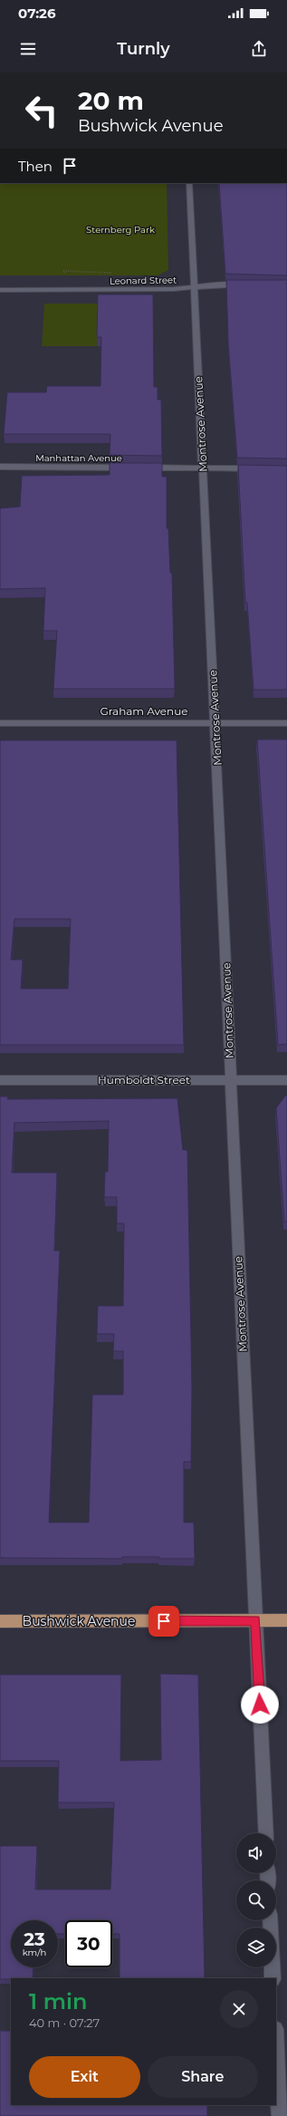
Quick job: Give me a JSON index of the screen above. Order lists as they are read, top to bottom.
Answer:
{
  "streets": {
    "main road": ["Bushwick Avenue"],
    "street": [
      "Leonard Street",
      "Montrose Avenue",
      "Manhattan Avenue",
      "Graham Avenue",
      "Humboldt Street"
    ]
  },
  "crossings": [
    ["Leonard Street", "Montrose Avenue"],
    ["Montrose Avenue", "Manhattan Avenue"],
    ["Montrose Avenue", "Graham Avenue"],
    ["Montrose Avenue", "Humboldt Street"],
    ["Montrose Avenue", "Bushwick Avenue"]
  ],
  "parks": ["Sternberg Park"],
  "page": {
    "status": "07:26",
    "header": "Turnly",
    "turn": ["20 m", "Bushwick Avenue"],
    "then": "Then",
    "speed": "23 km/h",
    "limit": "30",
    "heading": ["1 min", "40 m · 07:27"],
    "buttons": ["Exit", "Share"]
  }
}
